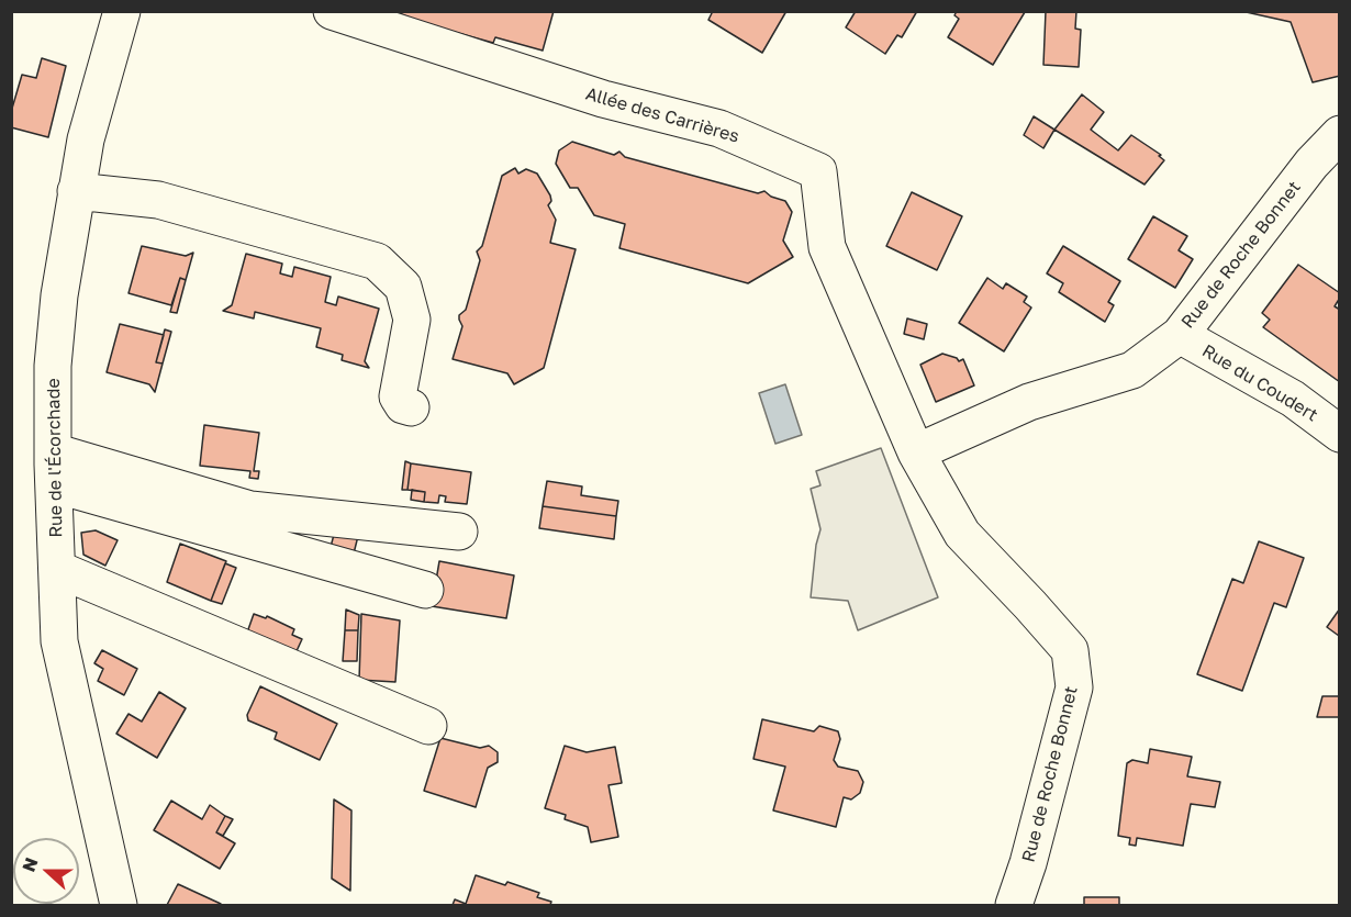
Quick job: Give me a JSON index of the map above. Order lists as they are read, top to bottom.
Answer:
{
  "streets": {
    "street": [
      "Allée des Carrières",
      "Rue de Roche Bonnet",
      "Rue du Coudert",
      "Rue de l'Écorchade"
    ]
  },
  "crossings": [
    ["Allée des Carrières", "Rue de Roche Bonnet"],
    ["Rue de Roche Bonnet", "Rue du Coudert"]
  ],
  "north": "left"
}
